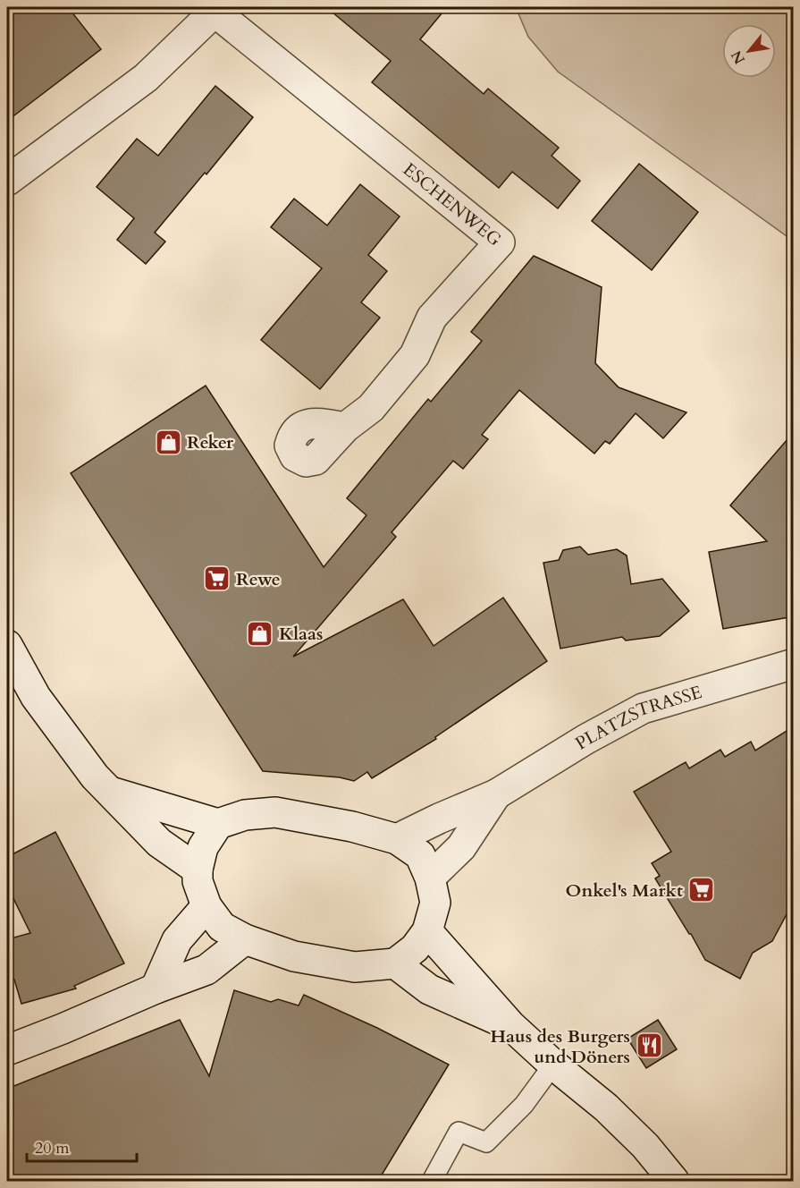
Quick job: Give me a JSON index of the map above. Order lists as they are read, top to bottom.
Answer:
{
  "streets": {
    "main road": ["ESCHENWEG", "PLATZSTRASSE"]
  },
  "places": {
    "shop": ["Reker", "Klaas"],
    "supermarket": ["Rewe", "Onkel's Markt"],
    "restaurant": ["Haus des Burgers und Döners"]
  },
  "scale_bar": "20 m",
  "north": "bottom left"
}
